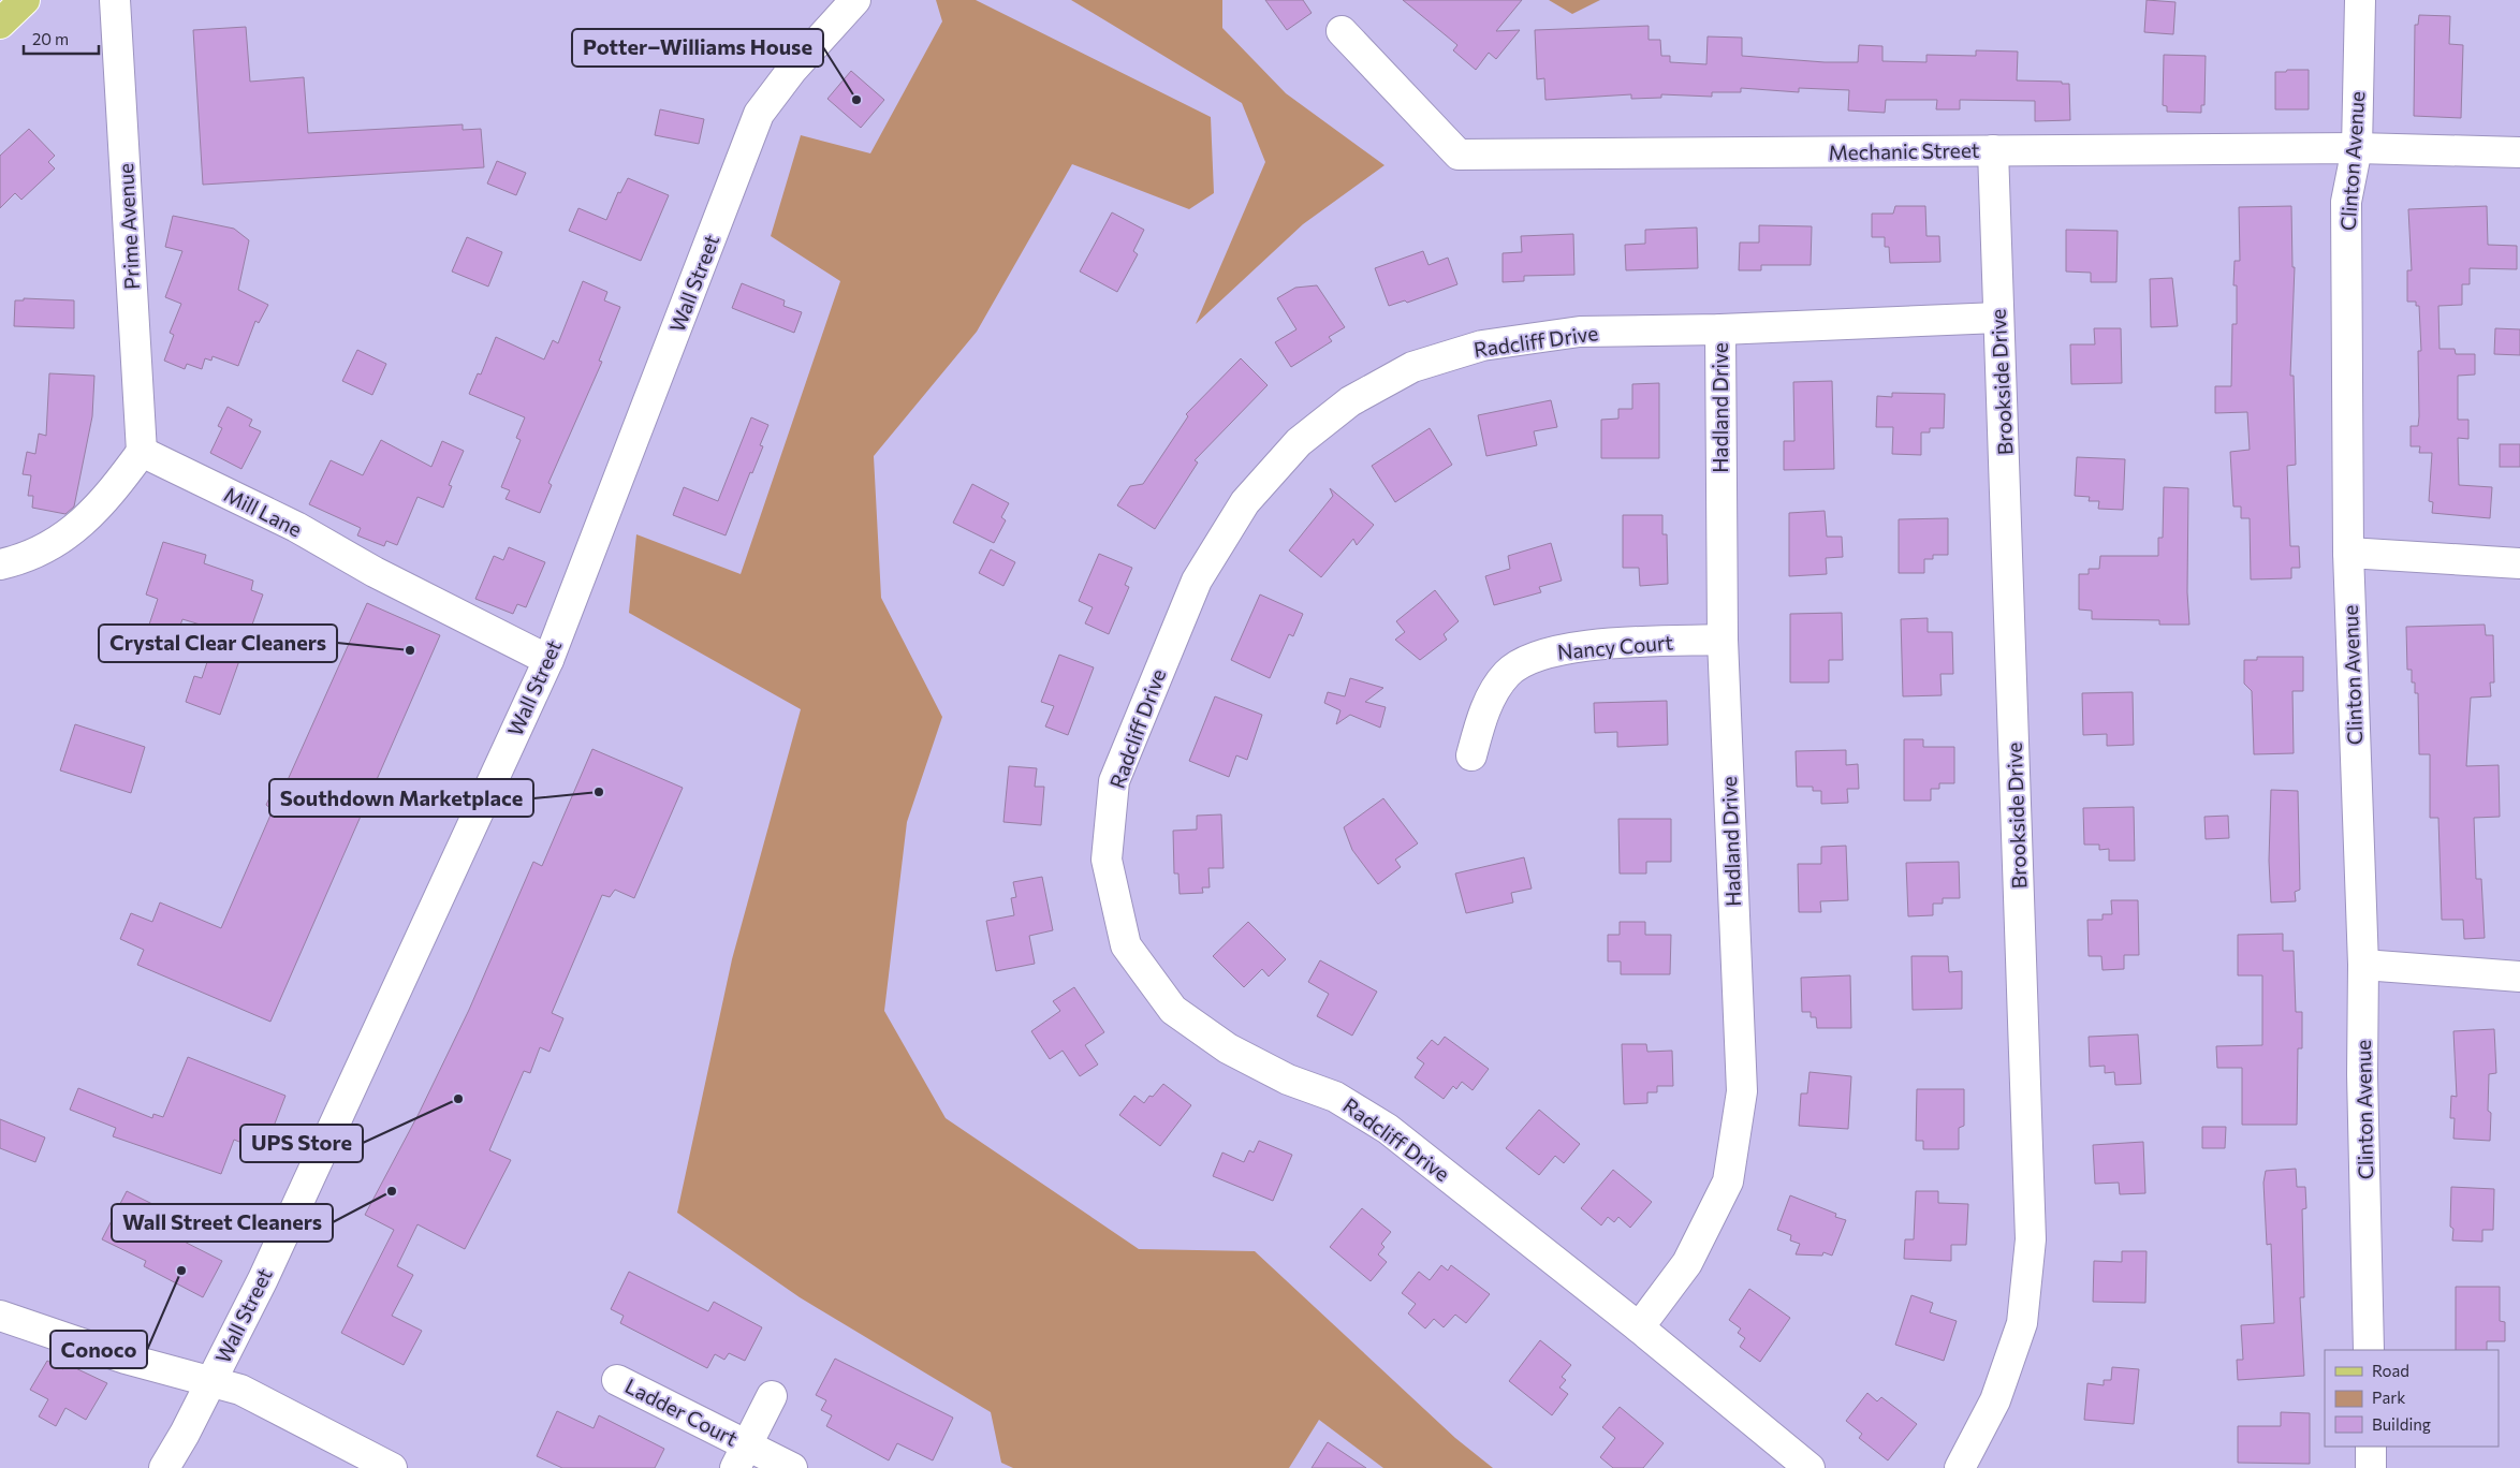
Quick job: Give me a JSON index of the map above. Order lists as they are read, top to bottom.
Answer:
{
  "streets": {
    "street": [
      "Mechanic Street",
      "Clinton Avenue",
      "Prime Avenue",
      "Wall Street",
      "Radcliff Drive",
      "Brookside Drive",
      "Hadland Drive",
      "Mill Lane",
      "Nancy Court",
      "Ladder Court"
    ]
  },
  "crossings": [
    ["Mechanic Street", "Clinton Avenue"],
    ["Mechanic Street", "Brookside Drive"],
    ["Prime Avenue", "Mill Lane"],
    ["Wall Street", "Mill Lane"],
    ["Radcliff Drive", "Brookside Drive"],
    ["Radcliff Drive", "Hadland Drive"],
    ["Hadland Drive", "Nancy Court"]
  ],
  "places": [
    "Potter–Williams House",
    "Crystal Clear Cleaners",
    "Southdown Marketplace",
    "UPS Store",
    "Wall Street Cleaners",
    "Conoco"
  ],
  "legend": ["Road", "Park", "Building"],
  "scale_bar": "20 m"
}
